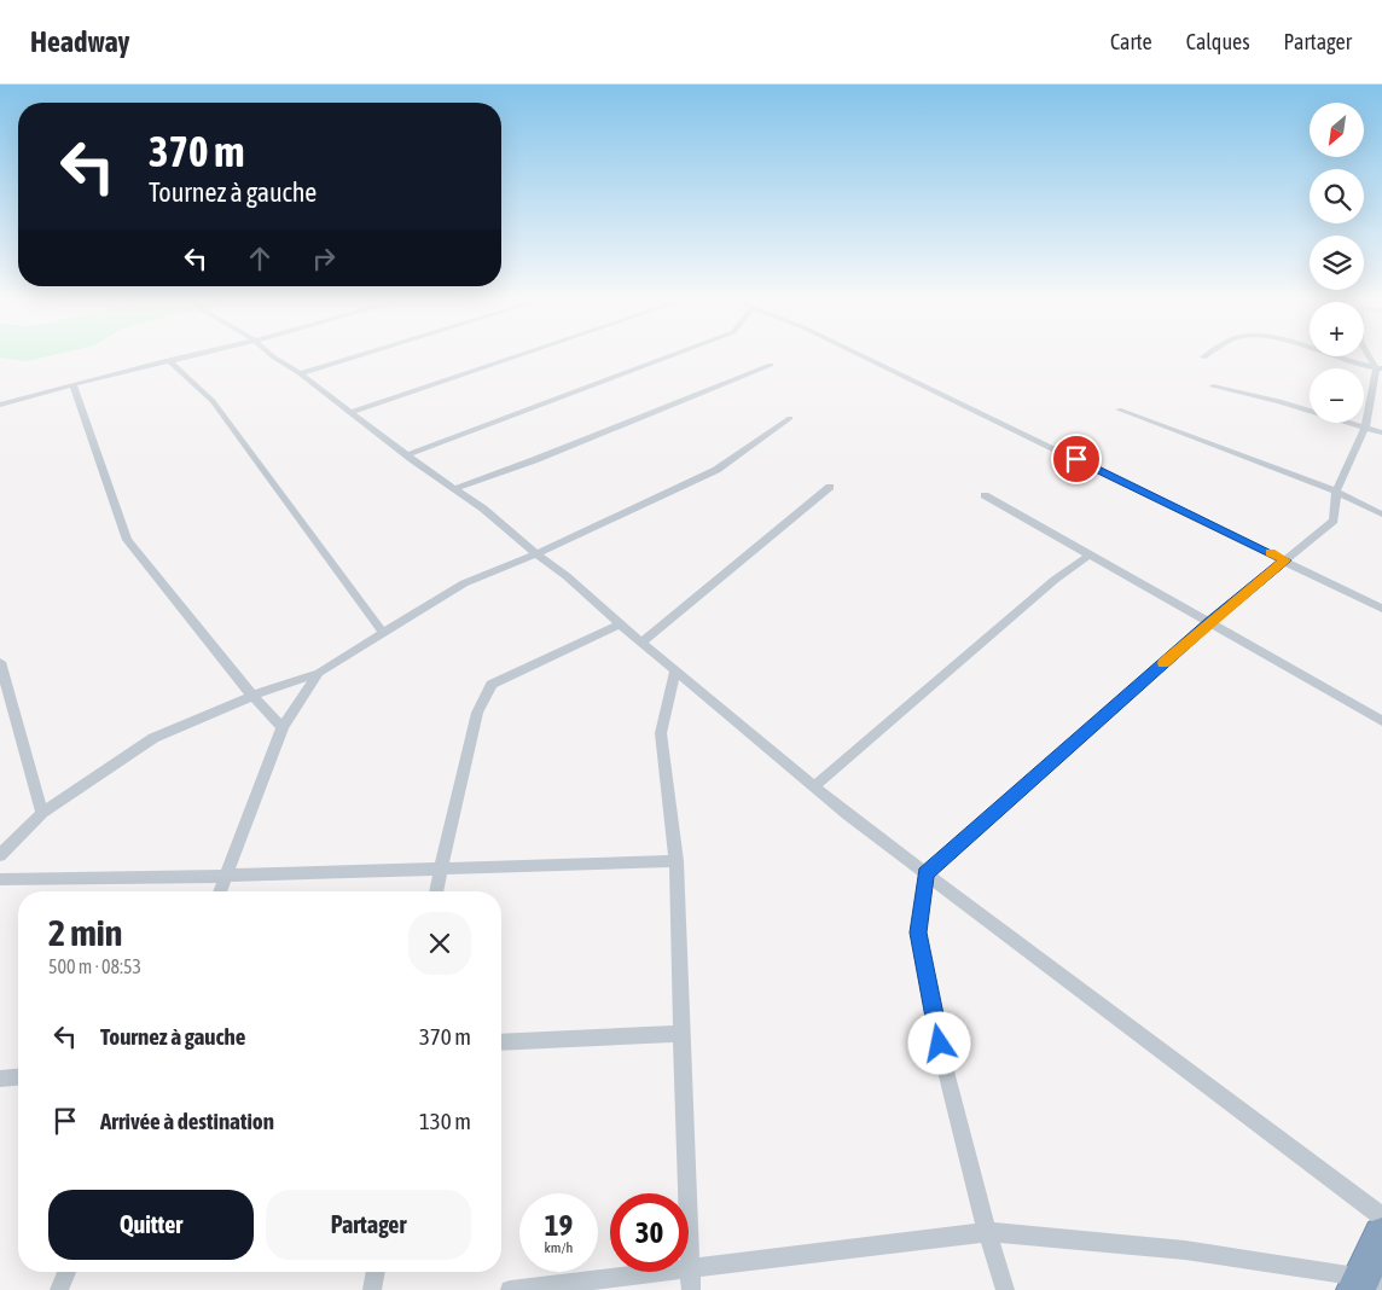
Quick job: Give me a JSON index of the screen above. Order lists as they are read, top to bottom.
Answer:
{
  "north": "bottom left",
  "page": {
    "header": "Headway",
    "nav": ["Carte", "Calques", "Partager"],
    "map_buttons": ["+", "−"],
    "turn": ["370 m", "Tournez à gauche"],
    "heading": ["2 min", "500 m · 08:53"],
    "list": [
      {
        "name": "Tournez à gauche",
        "value": "370 m"
      },
      {
        "name": "Arrivée à destination",
        "value": "130 m"
      }
    ],
    "buttons": ["Quitter", "Partager"],
    "speed": "19 km/h",
    "limit": "30"
  }
}
